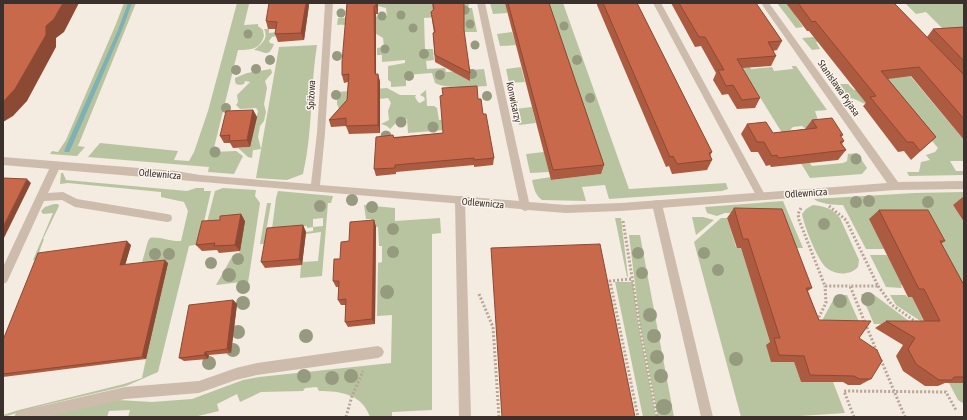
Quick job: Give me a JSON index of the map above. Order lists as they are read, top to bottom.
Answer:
{
  "streets": {
    "street": [
      "Stanisława Pyjasa",
      "Spiżowa",
      "Konwisarzy",
      "Odlewnicza"
    ]
  },
  "crossings": [
    ["Stanisława Pyjasa", "Odlewnicza"],
    ["Spiżowa", "Odlewnicza"],
    ["Konwisarzy", "Odlewnicza"]
  ]
}
